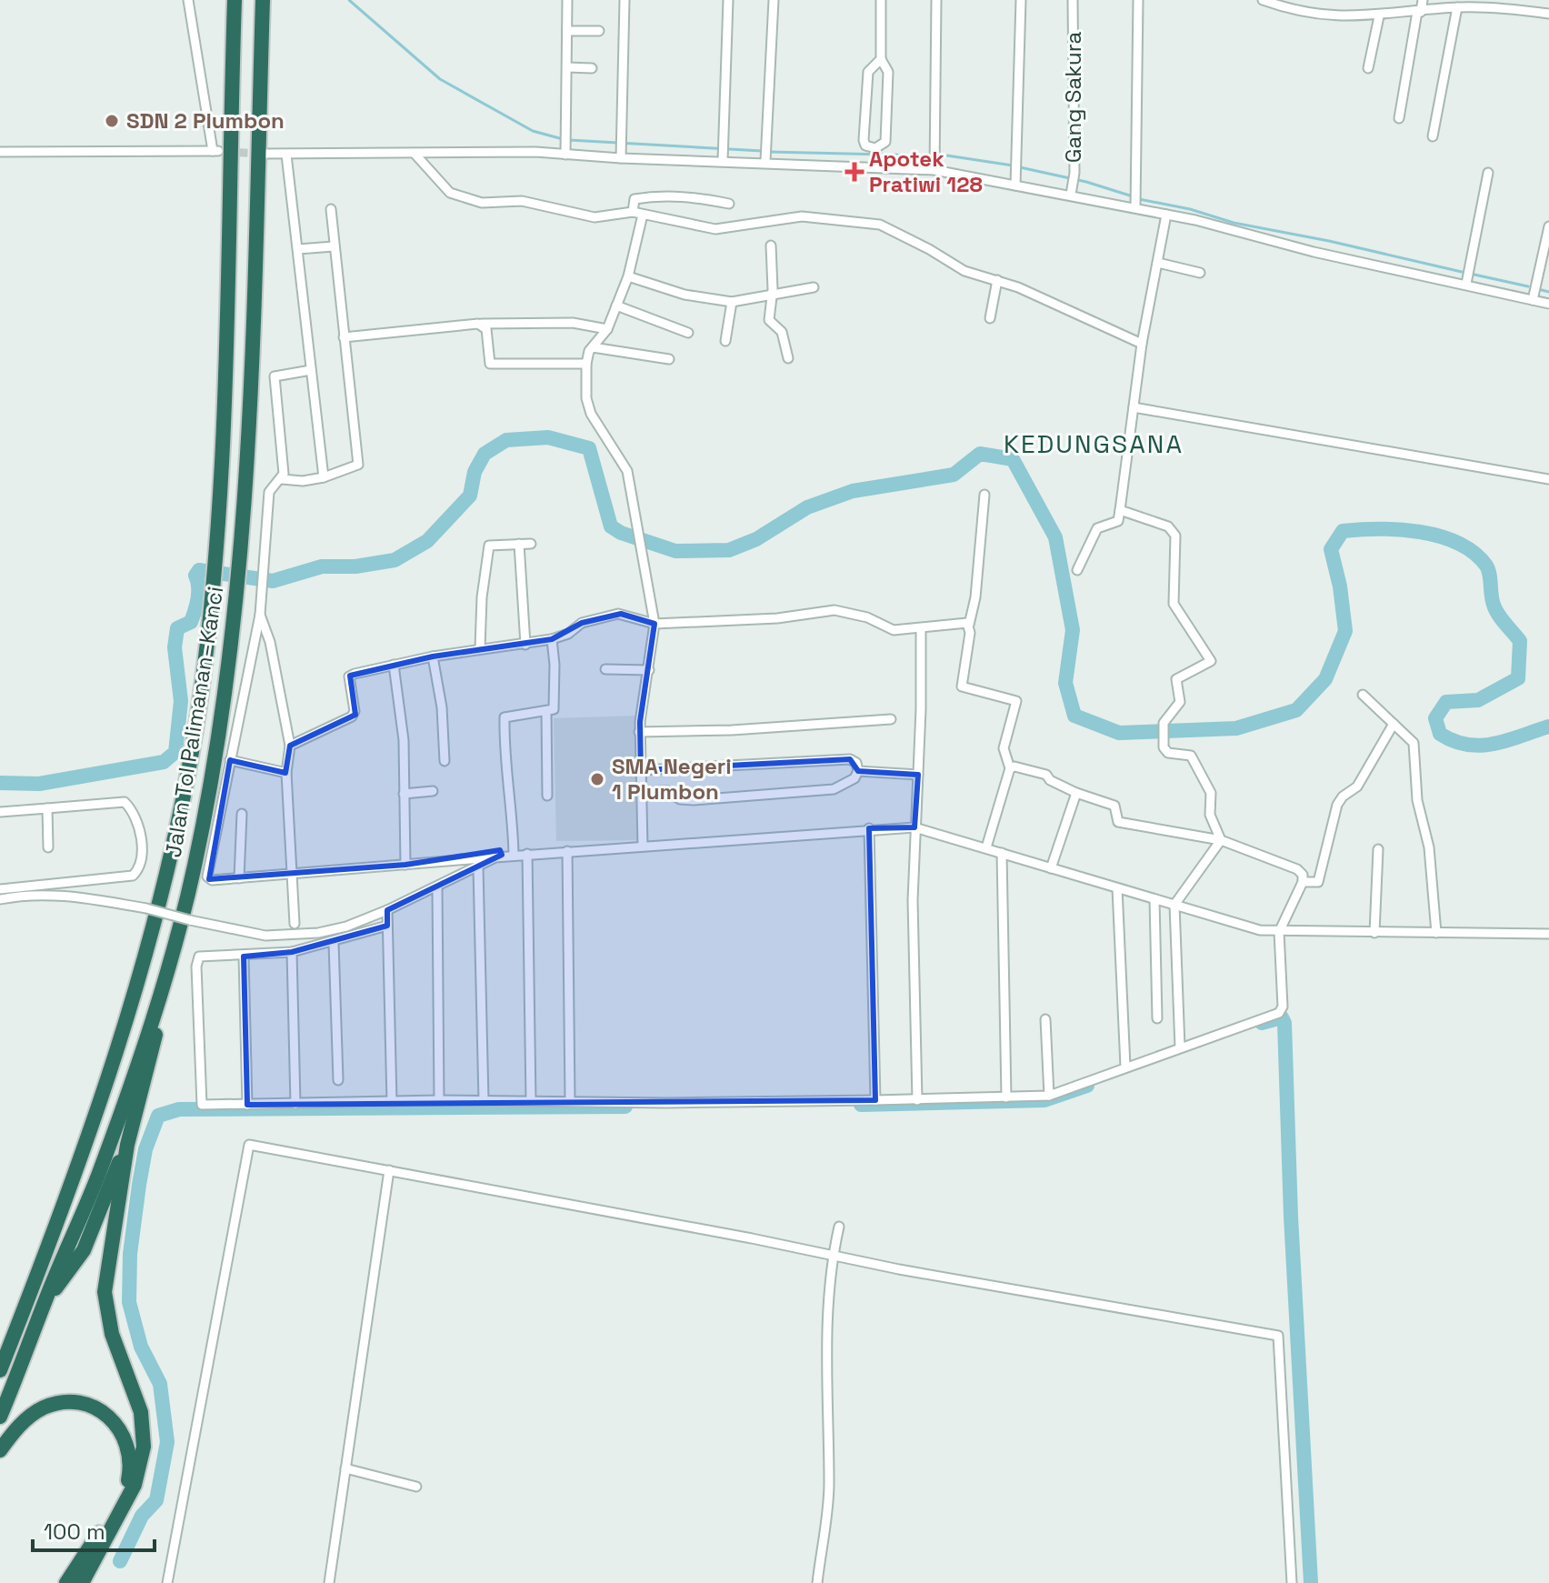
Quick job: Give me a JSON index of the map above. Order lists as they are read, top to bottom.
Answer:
{
  "streets": {
    "highway": ["Jalan Tol Palimanan–Kanci"],
    "street": ["Gang Sakura"]
  },
  "districts": ["KEDUNGSANA"],
  "places": {
    "other": ["SDN 2 Plumbon", "SMA Negeri 1 Plumbon"],
    "health": ["Apotek Pratiwi 128"]
  },
  "scale_bar": "100 m"
}
